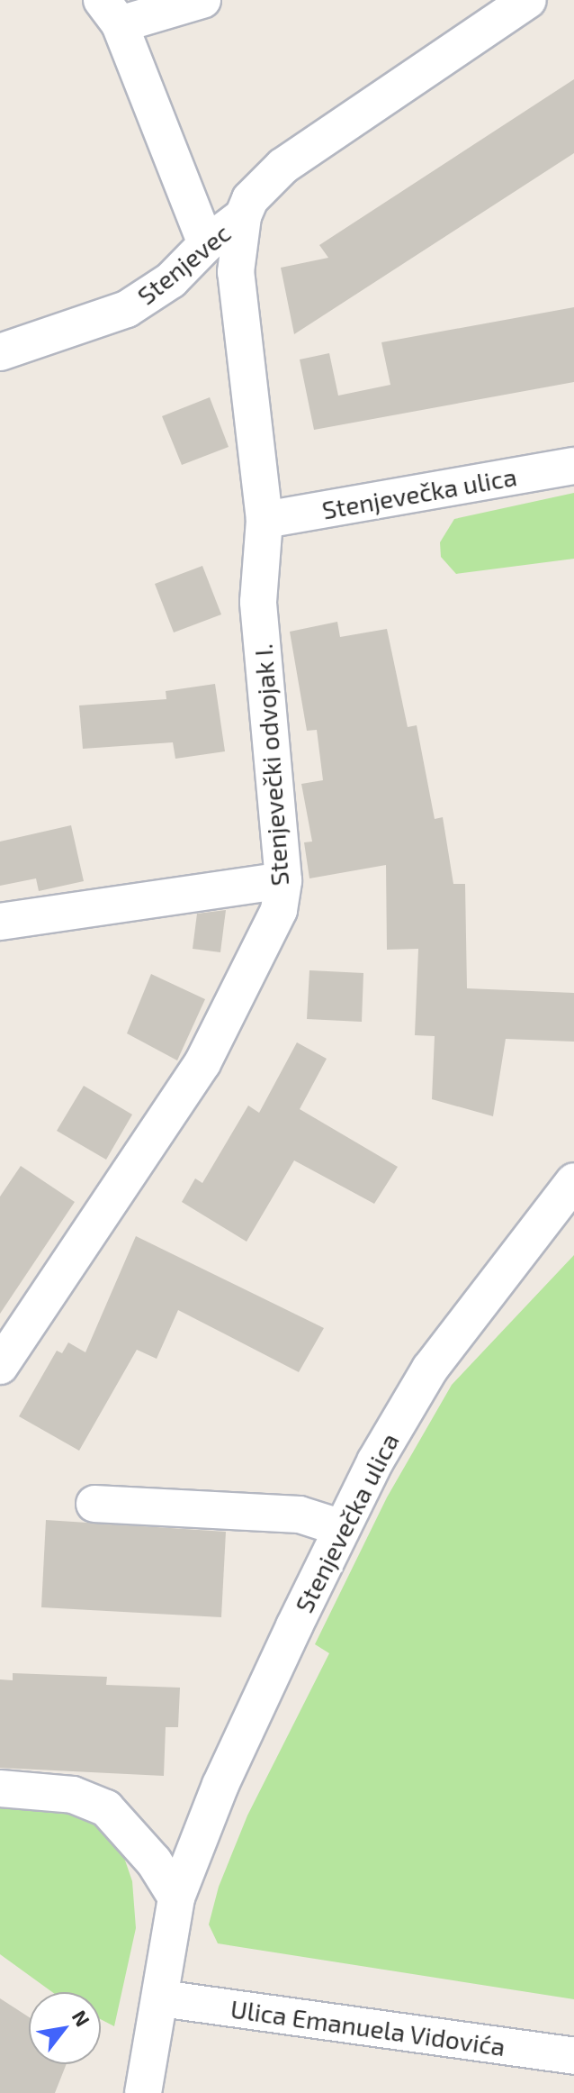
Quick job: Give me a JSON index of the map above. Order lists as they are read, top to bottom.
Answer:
{
  "streets": {
    "street": [
      "Stenjevec",
      "Stenjevečka ulica",
      "Stenjevečki odvojak I.",
      "Ulica Emanuela Vidovića"
    ]
  },
  "crossings": [
    ["Stenjevec", "Stenjevečki odvojak I."],
    ["Stenjevečka ulica", "Stenjevečki odvojak I."],
    ["Stenjevečka ulica", "Ulica Emanuela Vidovića"]
  ],
  "north": "top right"
}
